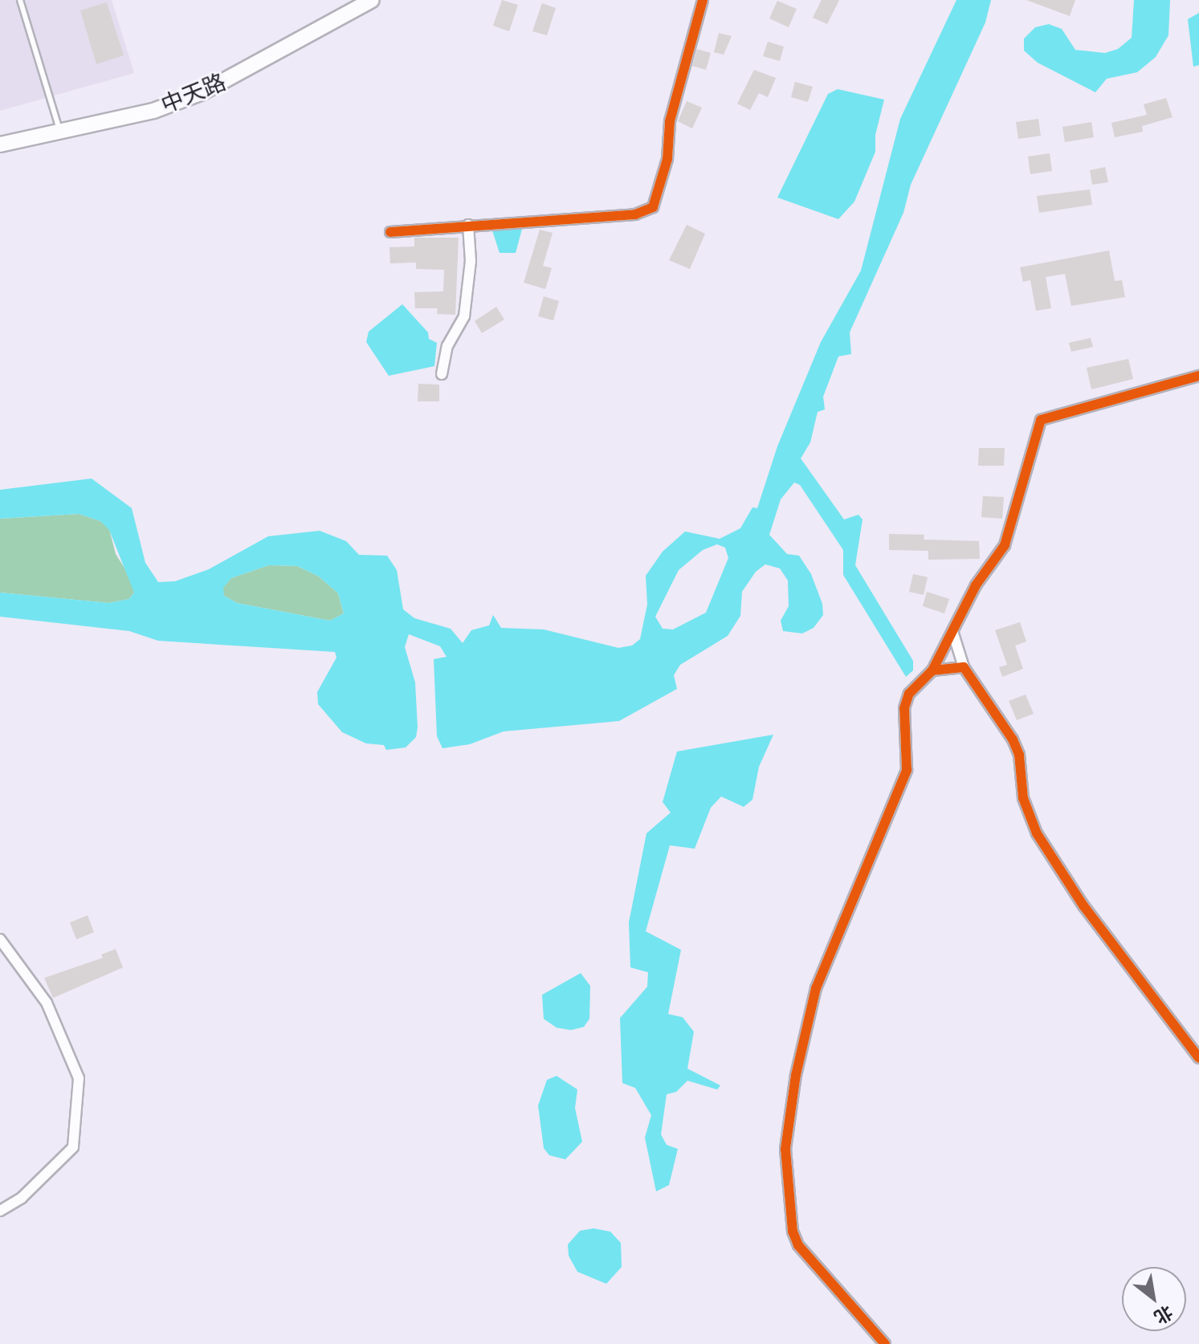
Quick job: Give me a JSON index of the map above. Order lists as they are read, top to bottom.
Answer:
{
  "streets": {
    "main road": ["中天路"]
  },
  "north": "bottom right"
}
